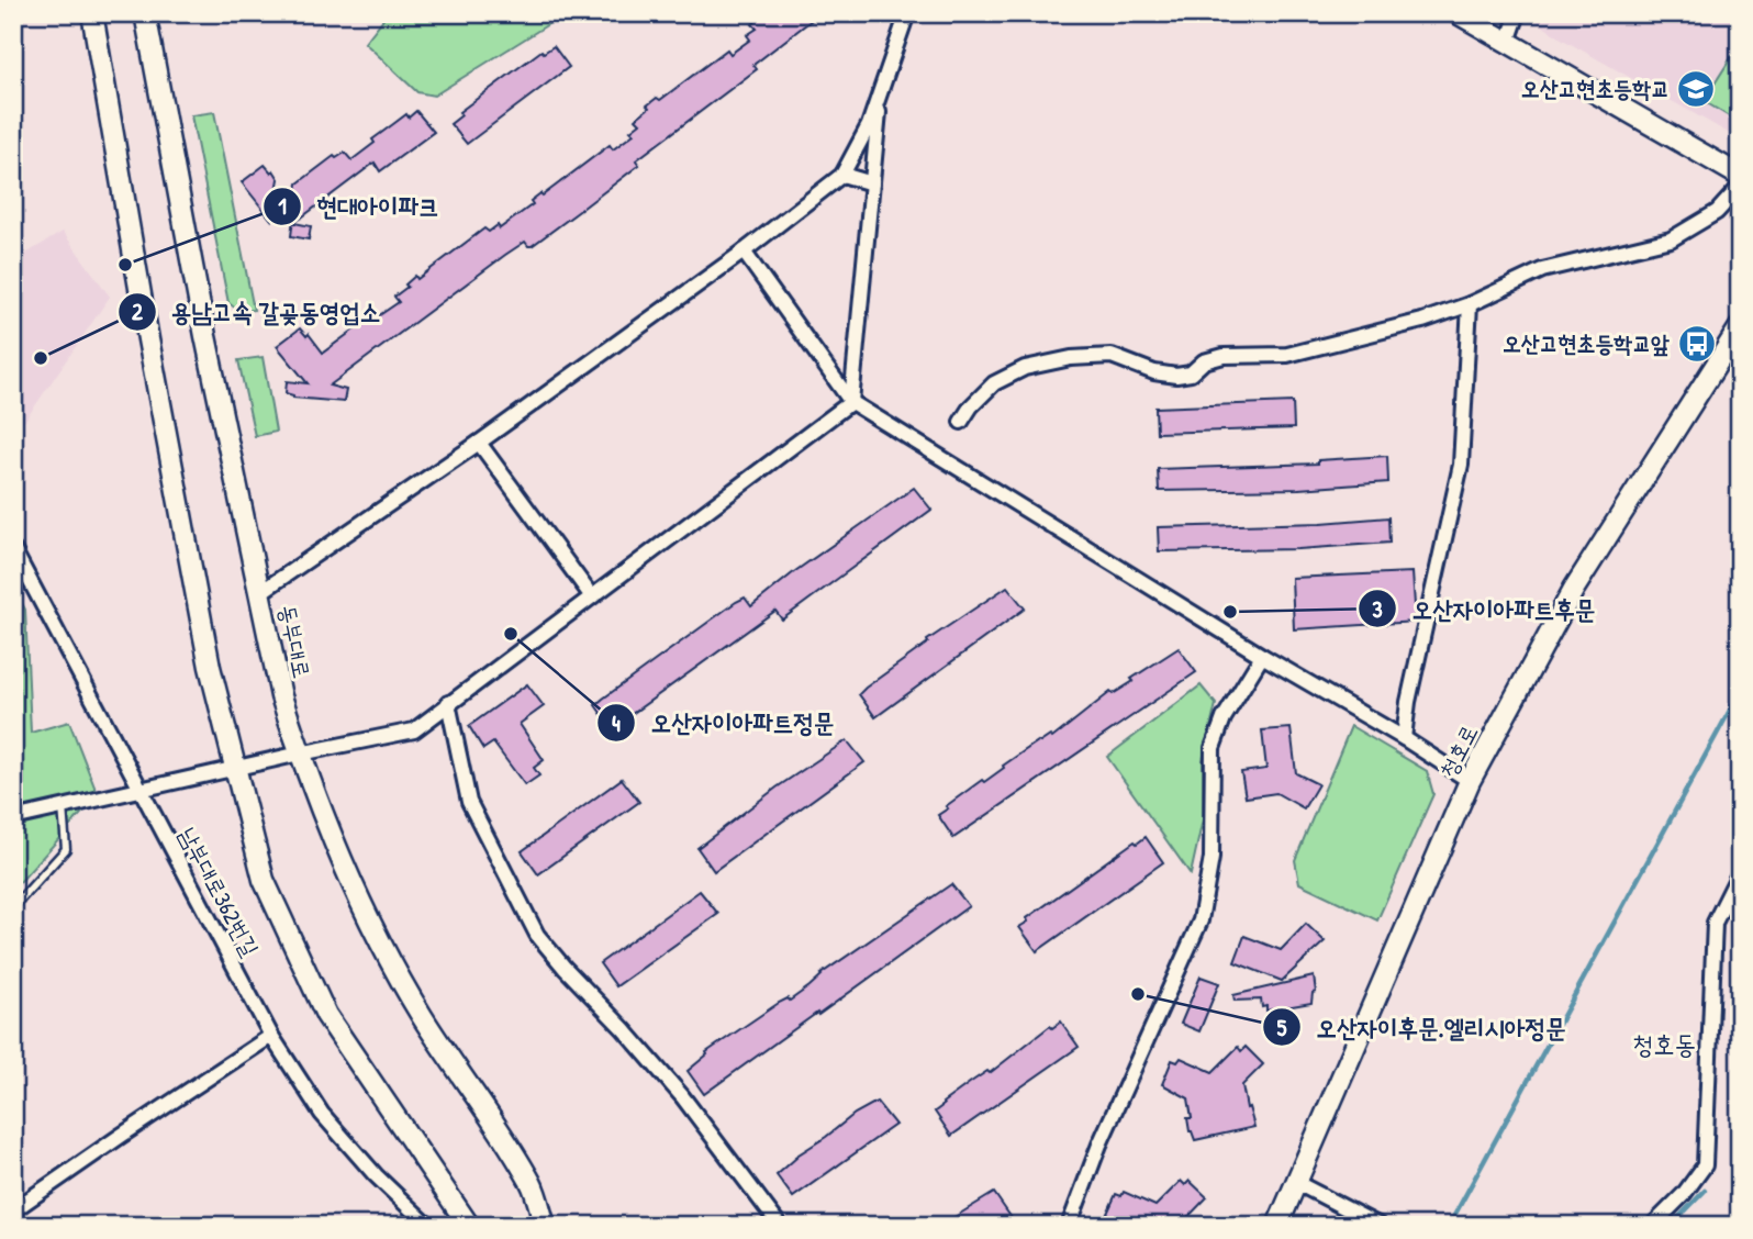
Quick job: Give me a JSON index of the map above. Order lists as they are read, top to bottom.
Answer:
{
  "streets": {
    "main road": ["동부대로", "청호로"],
    "street": ["남부대로362번길"]
  },
  "districts": ["청호동"],
  "places": {
    "school or university": ["오산고현초등학교"],
    "other": [
      "현대아이파크",
      "용남고속 갈곶동영업소",
      "오산자이아파트후문",
      "오산자이아파트정문",
      "오산자이후문.엘리시아정문"
    ],
    "bus stop": ["오산고현초등학교앞"]
  }
}
